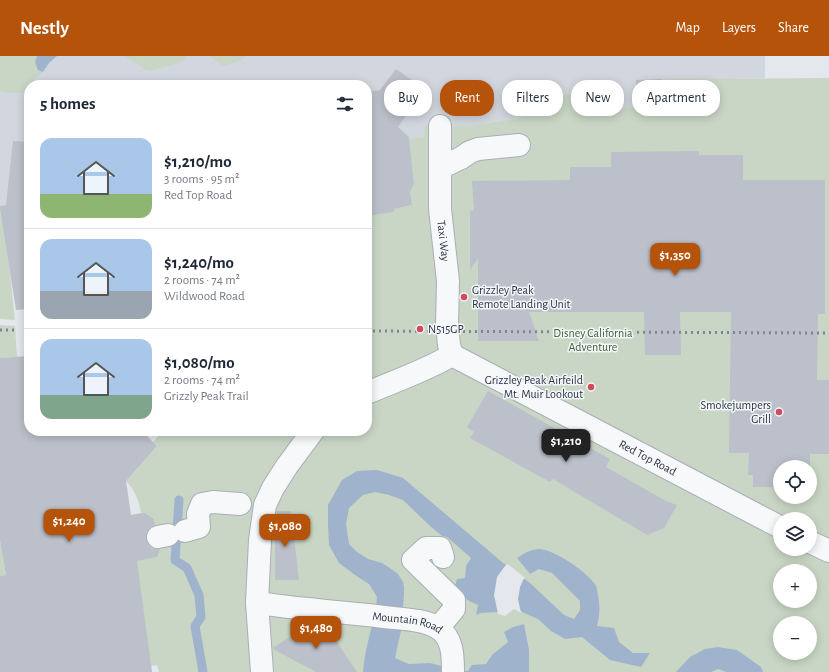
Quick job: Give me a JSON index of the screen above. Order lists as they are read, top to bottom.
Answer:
{
  "streets": {
    "street": ["Taxi Way", "Red Top Road", "Mountain Road"]
  },
  "crossings": [
    ["Taxi Way", "Red Top Road"]
  ],
  "parks": ["Disney California Adventure"],
  "places": [
    "Grizzley Peak Remote Landing Unit",
    "N515GP",
    "Grizzley Peak Airfeild Mt. Muir Lookout",
    "Smokejumpers Grill"
  ],
  "page": {
    "header": "Nestly",
    "nav": ["Map", "Layers", "Share"],
    "chip": [
      "Buy",
      "Rent",
      "Filters",
      "New",
      "Apartment"
    ],
    "heading": "5 homes",
    "list": [
      {
        "name": "$1,210/mo",
        "note": "3 rooms · 95 m² · Red Top Road"
      },
      {
        "name": "$1,240/mo",
        "note": "2 rooms · 74 m² · Wildwood Road"
      },
      {
        "name": "$1,080/mo",
        "note": "2 rooms · 74 m² · Grizzly Peak Trail"
      }
    ],
    "price": [
      "$1,350",
      "$1,210",
      "$1,240",
      "$1,080",
      "$1,480"
    ],
    "map_buttons": ["+", "−"]
  }
}
